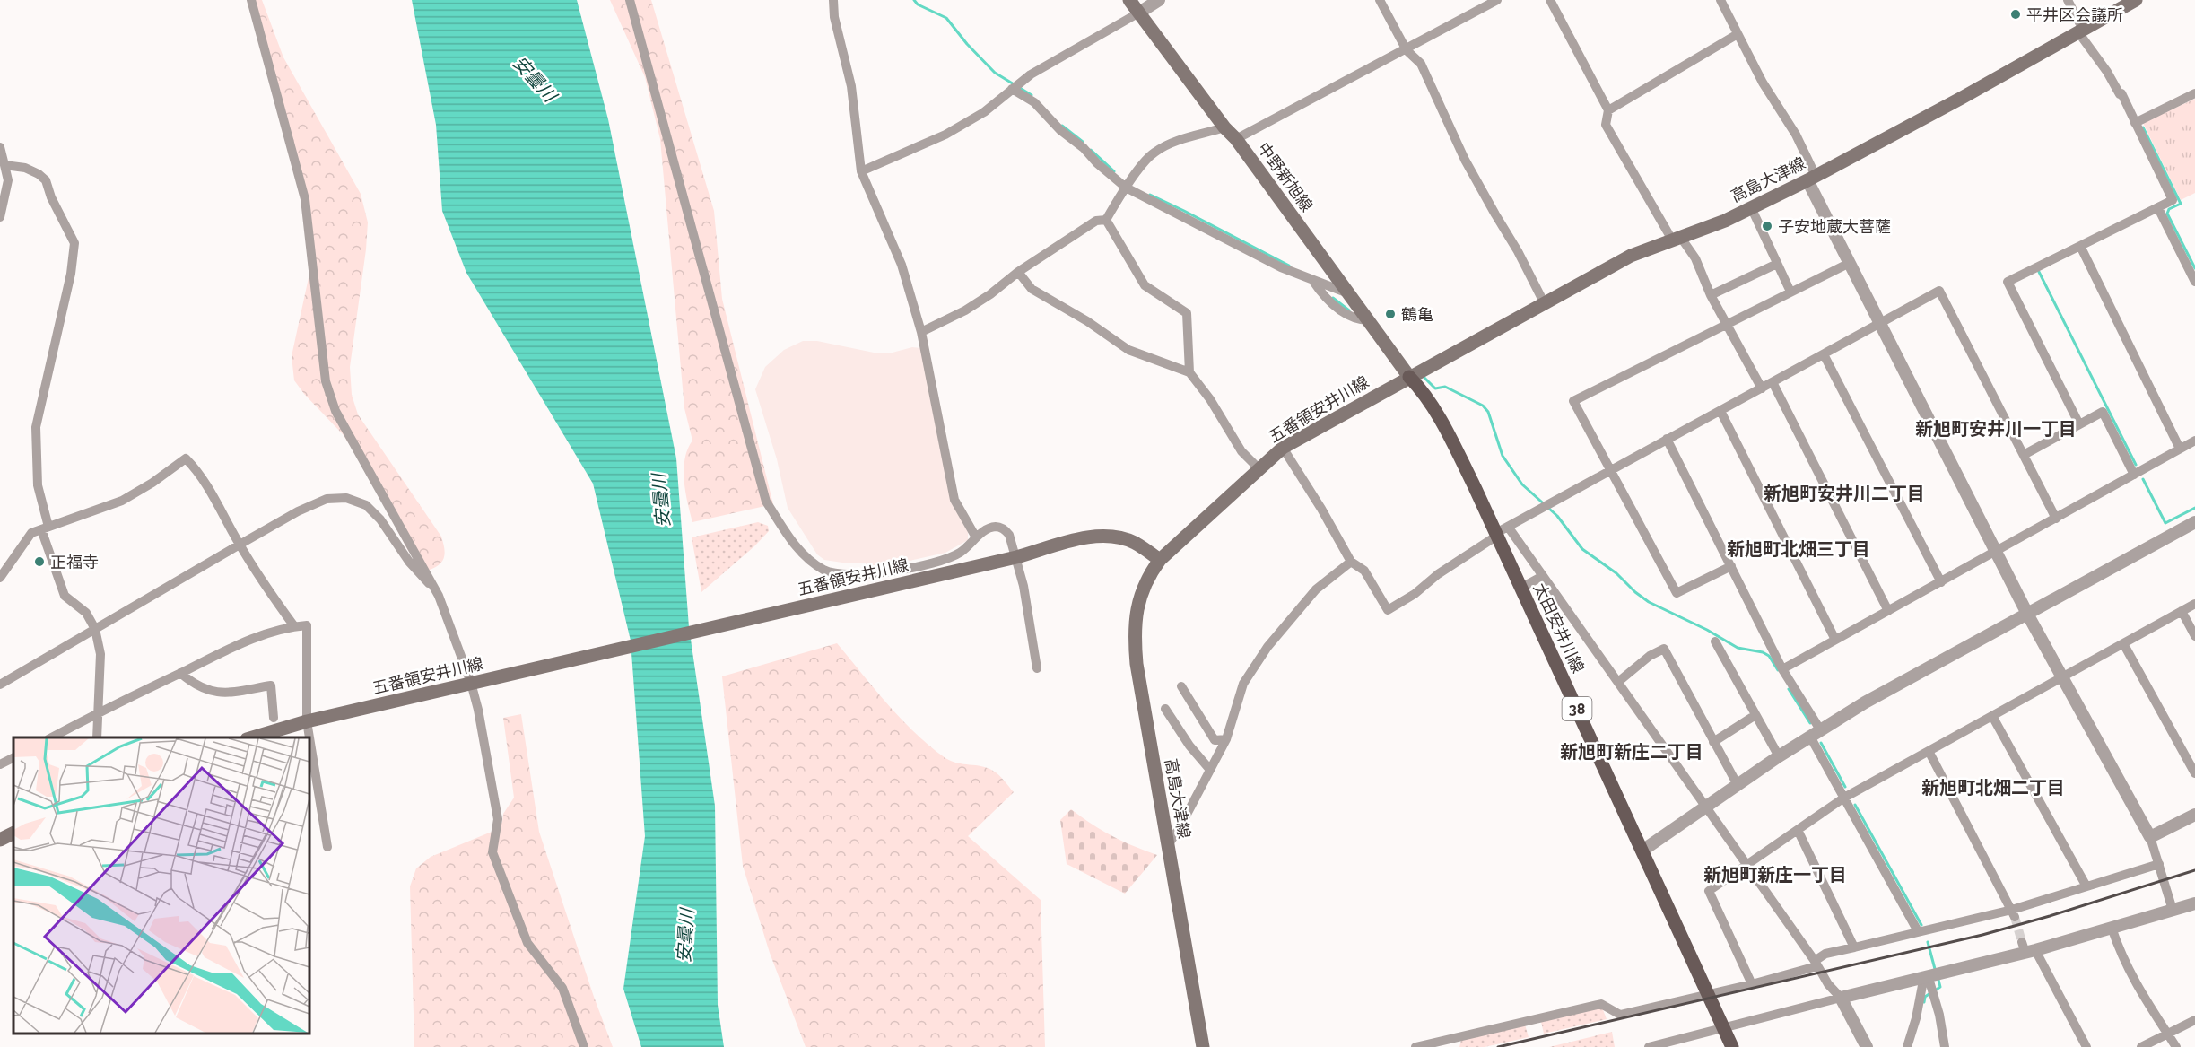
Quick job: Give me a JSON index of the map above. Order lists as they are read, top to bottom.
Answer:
{
  "streets": {
    "main road": [
      "中野新旭線",
      "高島大津線",
      "五番領安井川線",
      "太田安井川線",
      "38"
    ]
  },
  "crossings": [
    ["中野新旭線", "高島大津線"],
    ["中野新旭線", "五番領安井川線"],
    ["中野新旭線", "太田安井川線"],
    ["高島大津線", "五番領安井川線"],
    ["高島大津線", "太田安井川線"],
    ["五番領安井川線", "太田安井川線"]
  ],
  "districts": [
    "新旭町安井川一丁目",
    "新旭町安井川二丁目",
    "新旭町北畑三丁目",
    "新旭町新庄二丁目",
    "新旭町北畑二丁目",
    "新旭町新庄一丁目"
  ],
  "water": ["安曇川"],
  "places": [
    "平井区会議所",
    "子安地蔵大菩薩",
    "鶴亀",
    "正福寺"
  ]
}
